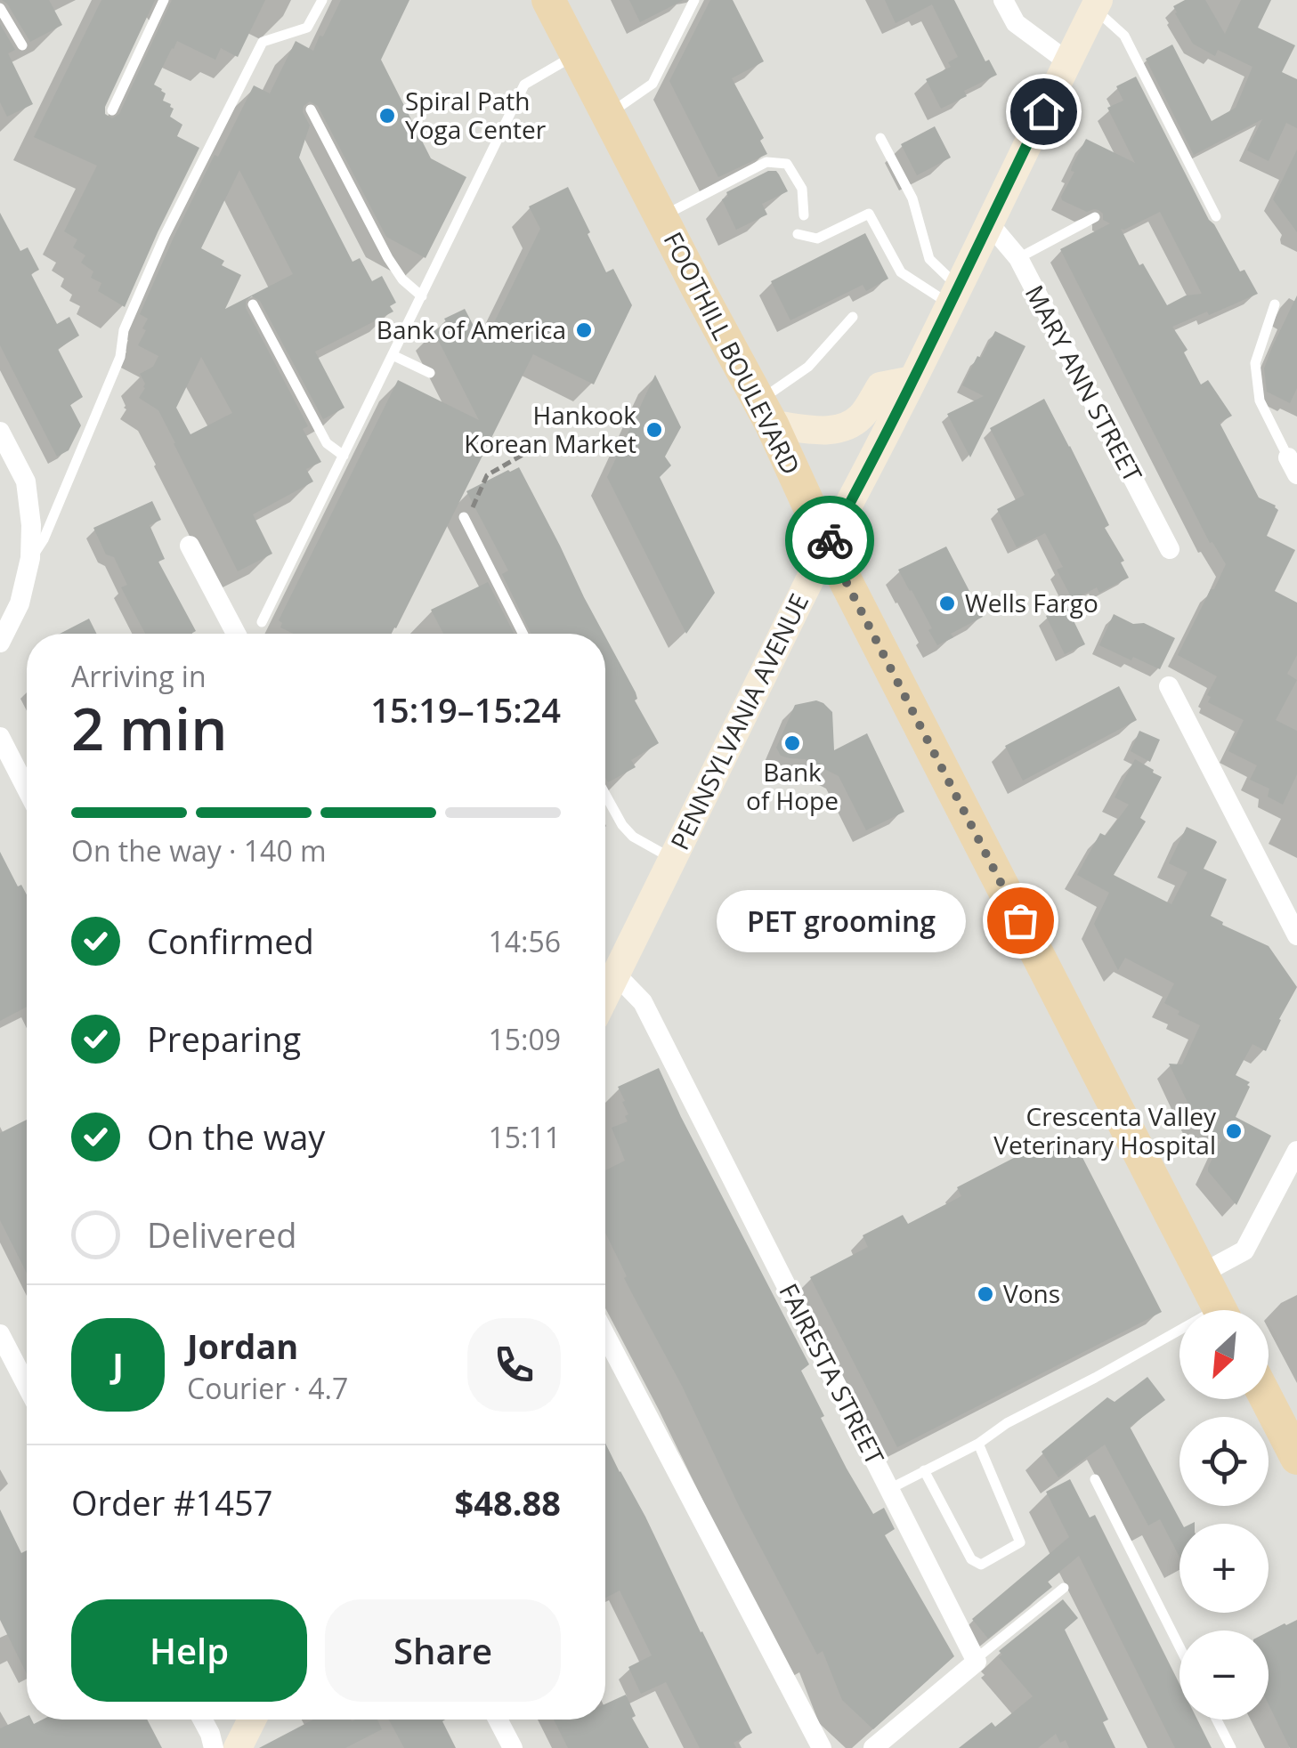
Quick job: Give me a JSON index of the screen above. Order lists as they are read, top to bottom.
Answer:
{
  "streets": {
    "main road": ["FOOTHILL BOULEVARD", "PENNSYLVANIA AVENUE"],
    "street": ["MARY ANN STREET", "FAIRESTA STREET"]
  },
  "crossings": [
    ["FOOTHILL BOULEVARD", "PENNSYLVANIA AVENUE"],
    ["MARY ANN STREET", "PENNSYLVANIA AVENUE"],
    ["PENNSYLVANIA AVENUE", "FAIRESTA STREET"]
  ],
  "places": [
    "Spiral Path Yoga Center",
    "Bank of America",
    "Hankook Korean Market",
    "Wells Fargo",
    "Bank of Hope",
    "PET grooming",
    "Crescenta Valley Veterinary Hospital",
    "Vons"
  ],
  "north": "bottom left",
  "page": {
    "heading": ["2 min", "Arriving in", "15:19–15:24"],
    "panel": [
      "Jordan",
      "Courier · 4.7",
      "Order #1457",
      "$48.88"
    ],
    "bar": "On the way · 140 m",
    "bubble": "PET grooming",
    "list": [
      ["Confirmed", "14:56"],
      ["Preparing", "15:09"],
      ["On the way", "15:11"],
      "Delivered"
    ],
    "map_buttons": ["+", "−"],
    "round": "J",
    "buttons": ["Help", "Share"]
  }
}
